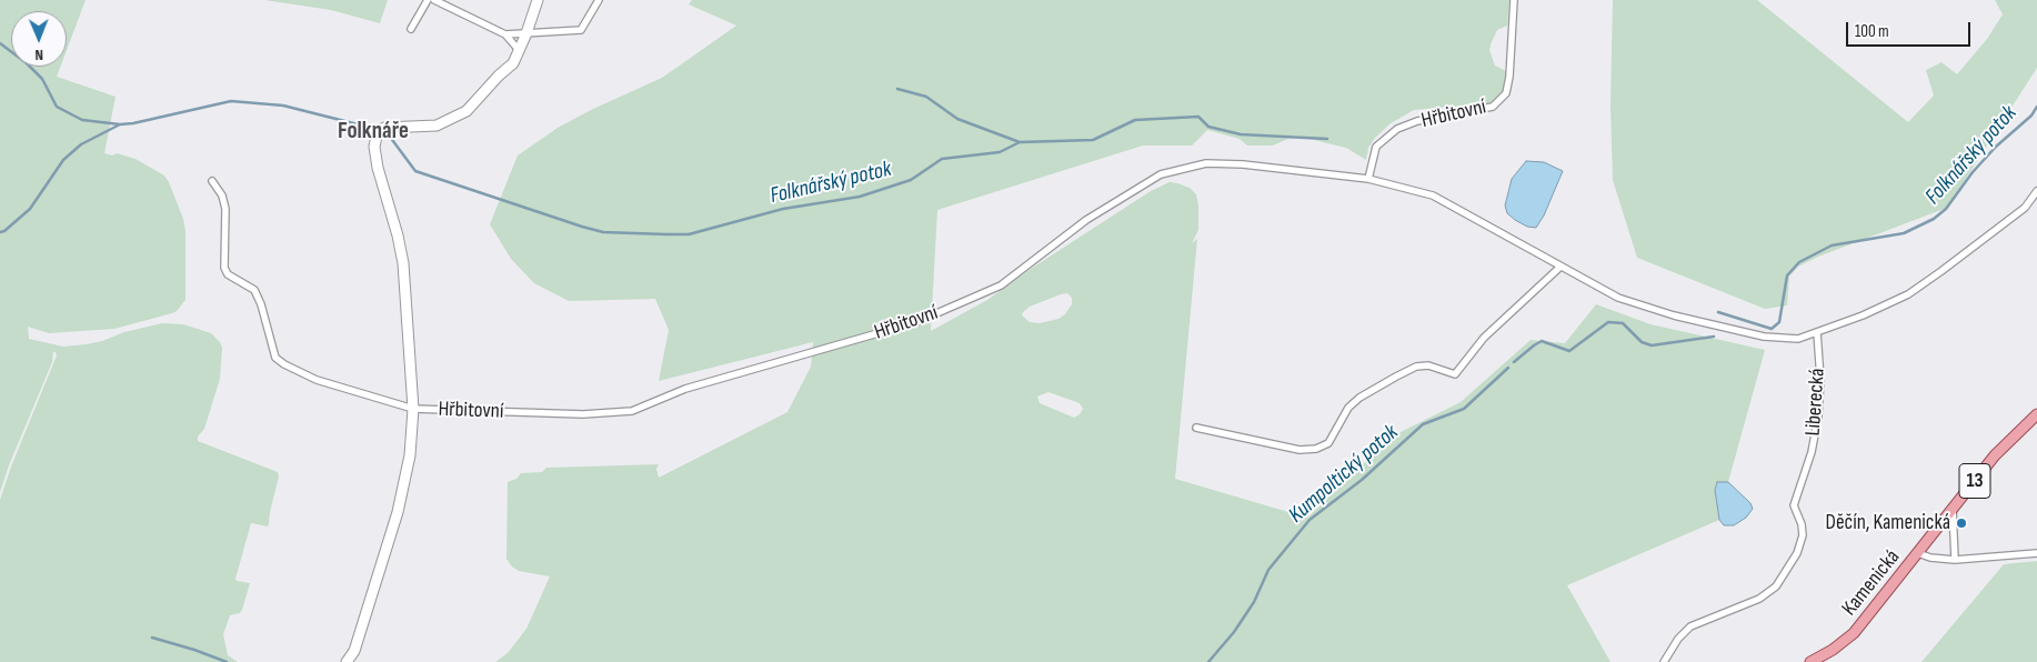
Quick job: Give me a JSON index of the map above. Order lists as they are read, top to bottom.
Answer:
{
  "streets": {
    "main road": ["13", "Kamenická"],
    "street": ["Hřbitovní", "Liberecká"]
  },
  "crossings": [
    ["Hřbitovní", "Liberecká"]
  ],
  "districts": ["Folknáře"],
  "water": ["Folknářský potok", "Kumpoltický potok"],
  "places": ["Děčín, Kamenická"],
  "scale_bar": "100 m",
  "north": "bottom"
}
